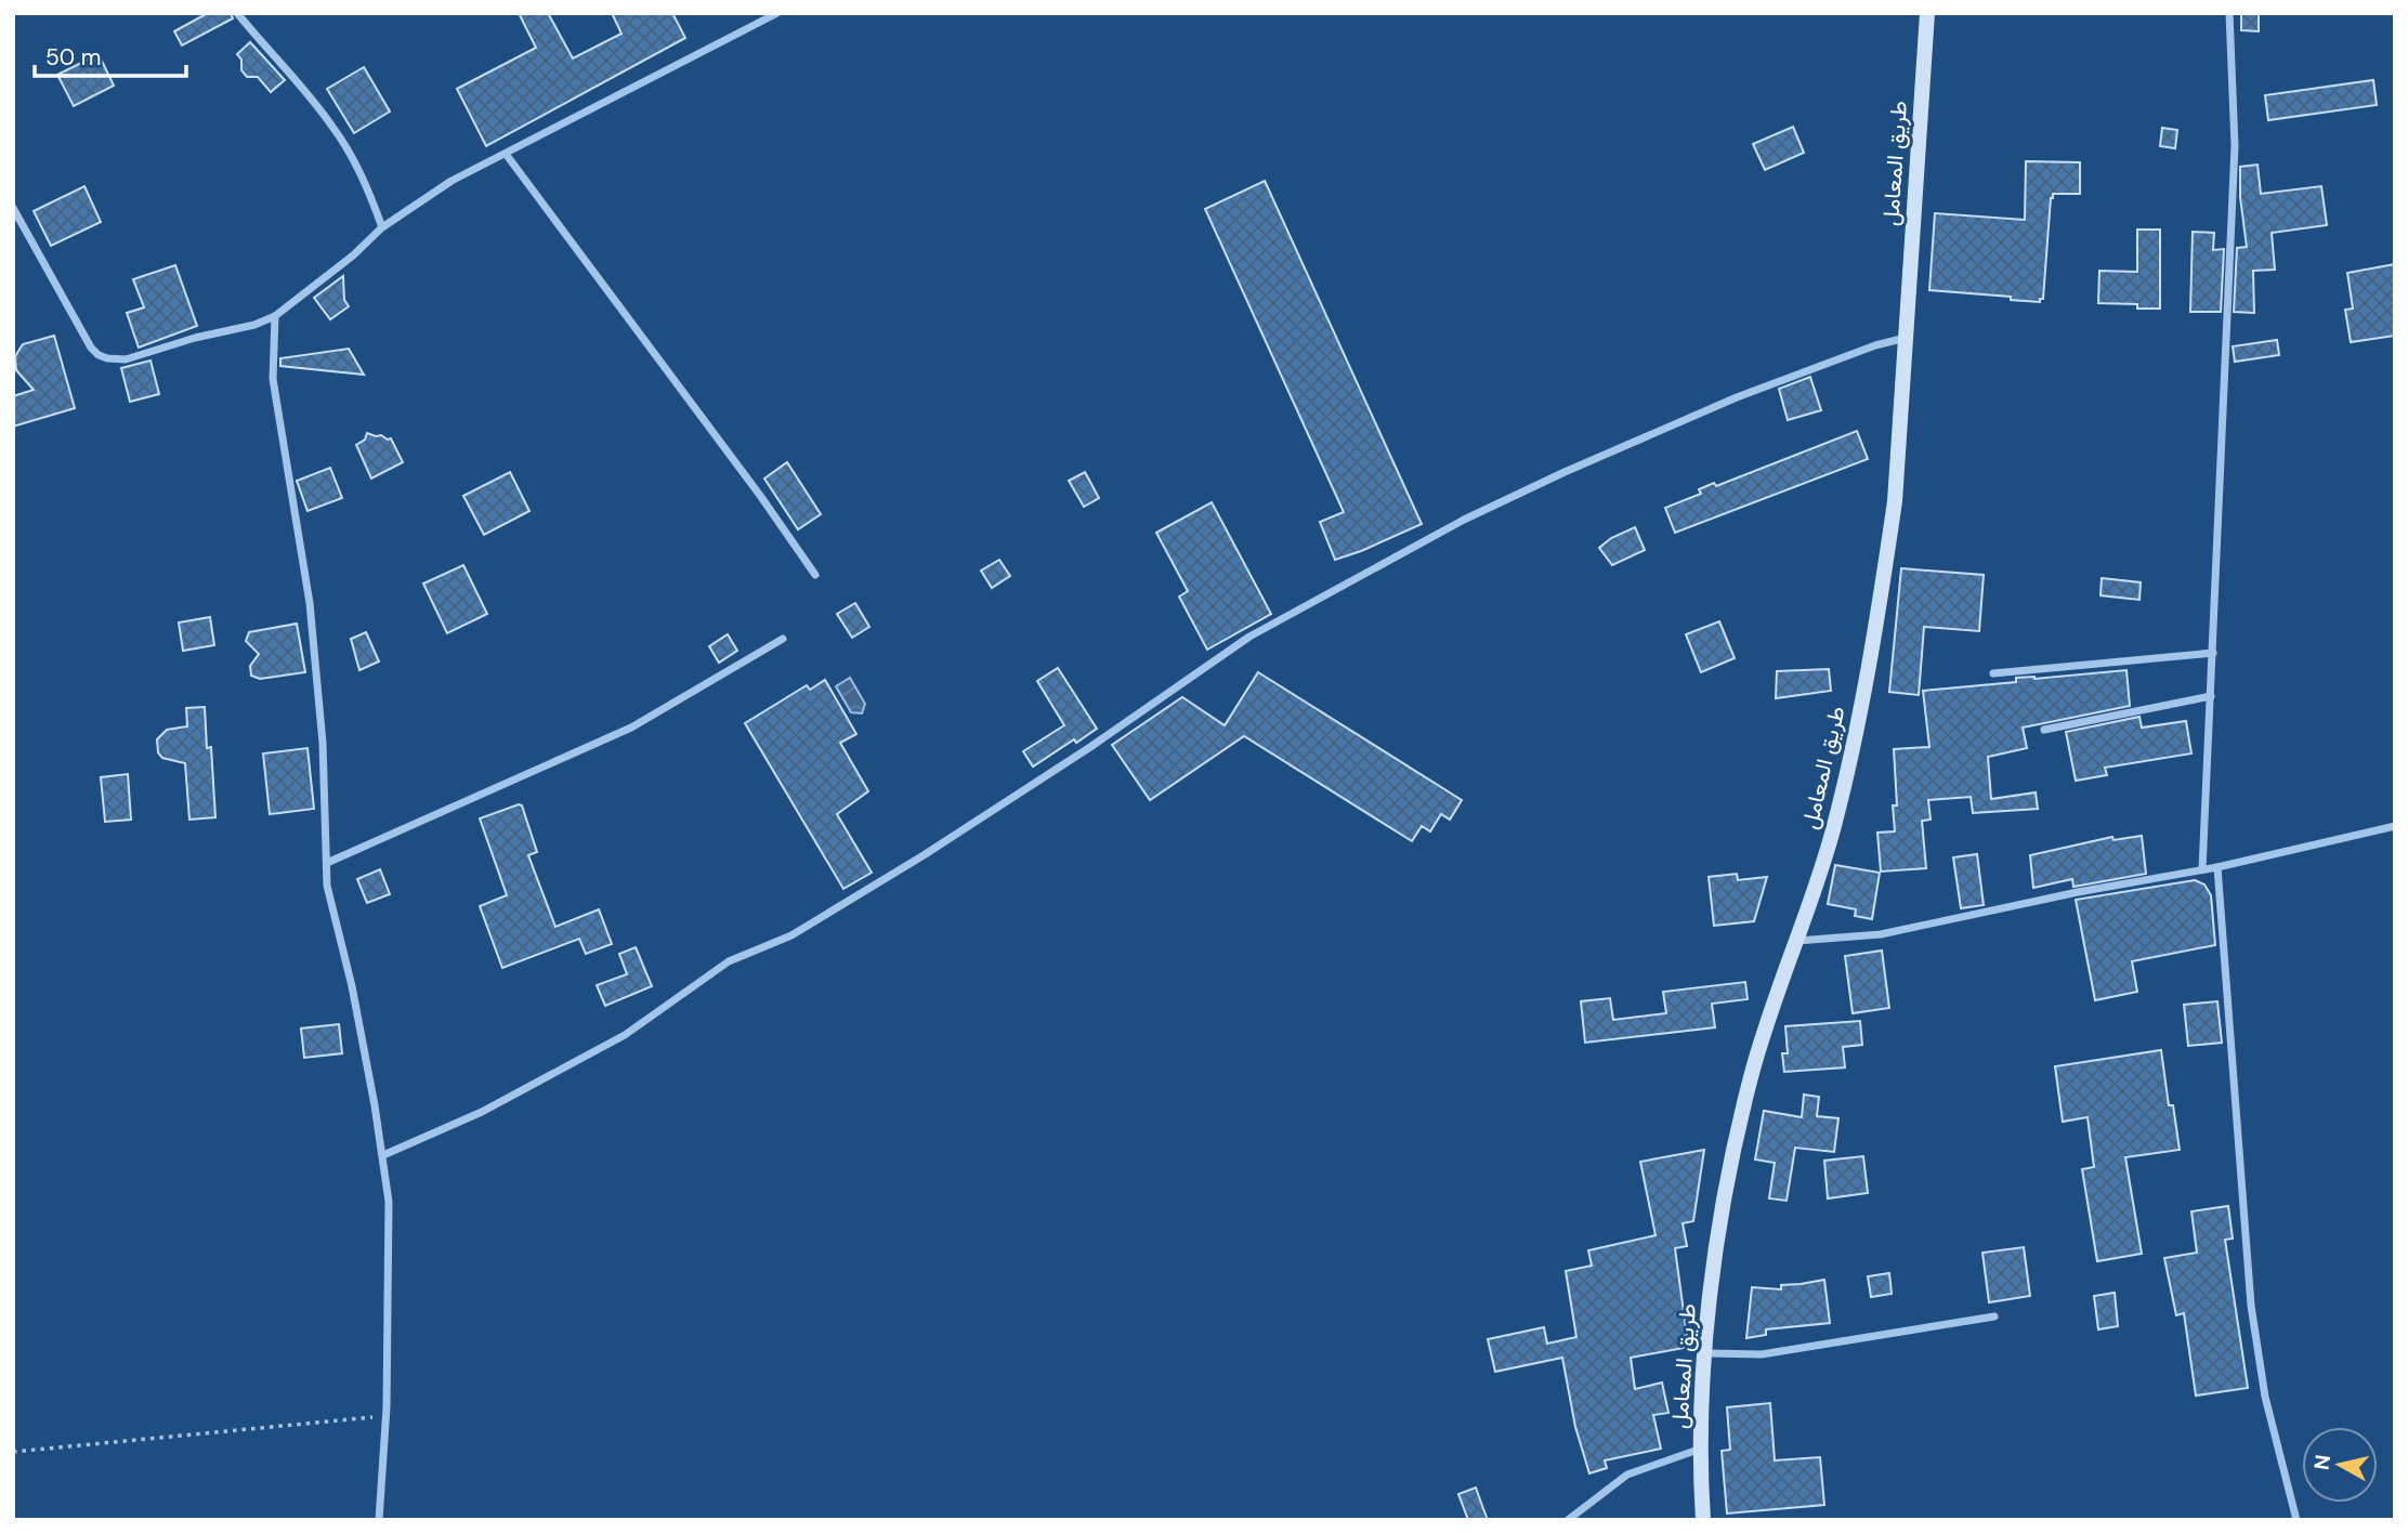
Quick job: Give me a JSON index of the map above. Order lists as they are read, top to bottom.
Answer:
{
  "streets": {
    "main road": ["طريق المعامل"]
  },
  "scale_bar": "50 m",
  "north": "left"
}
